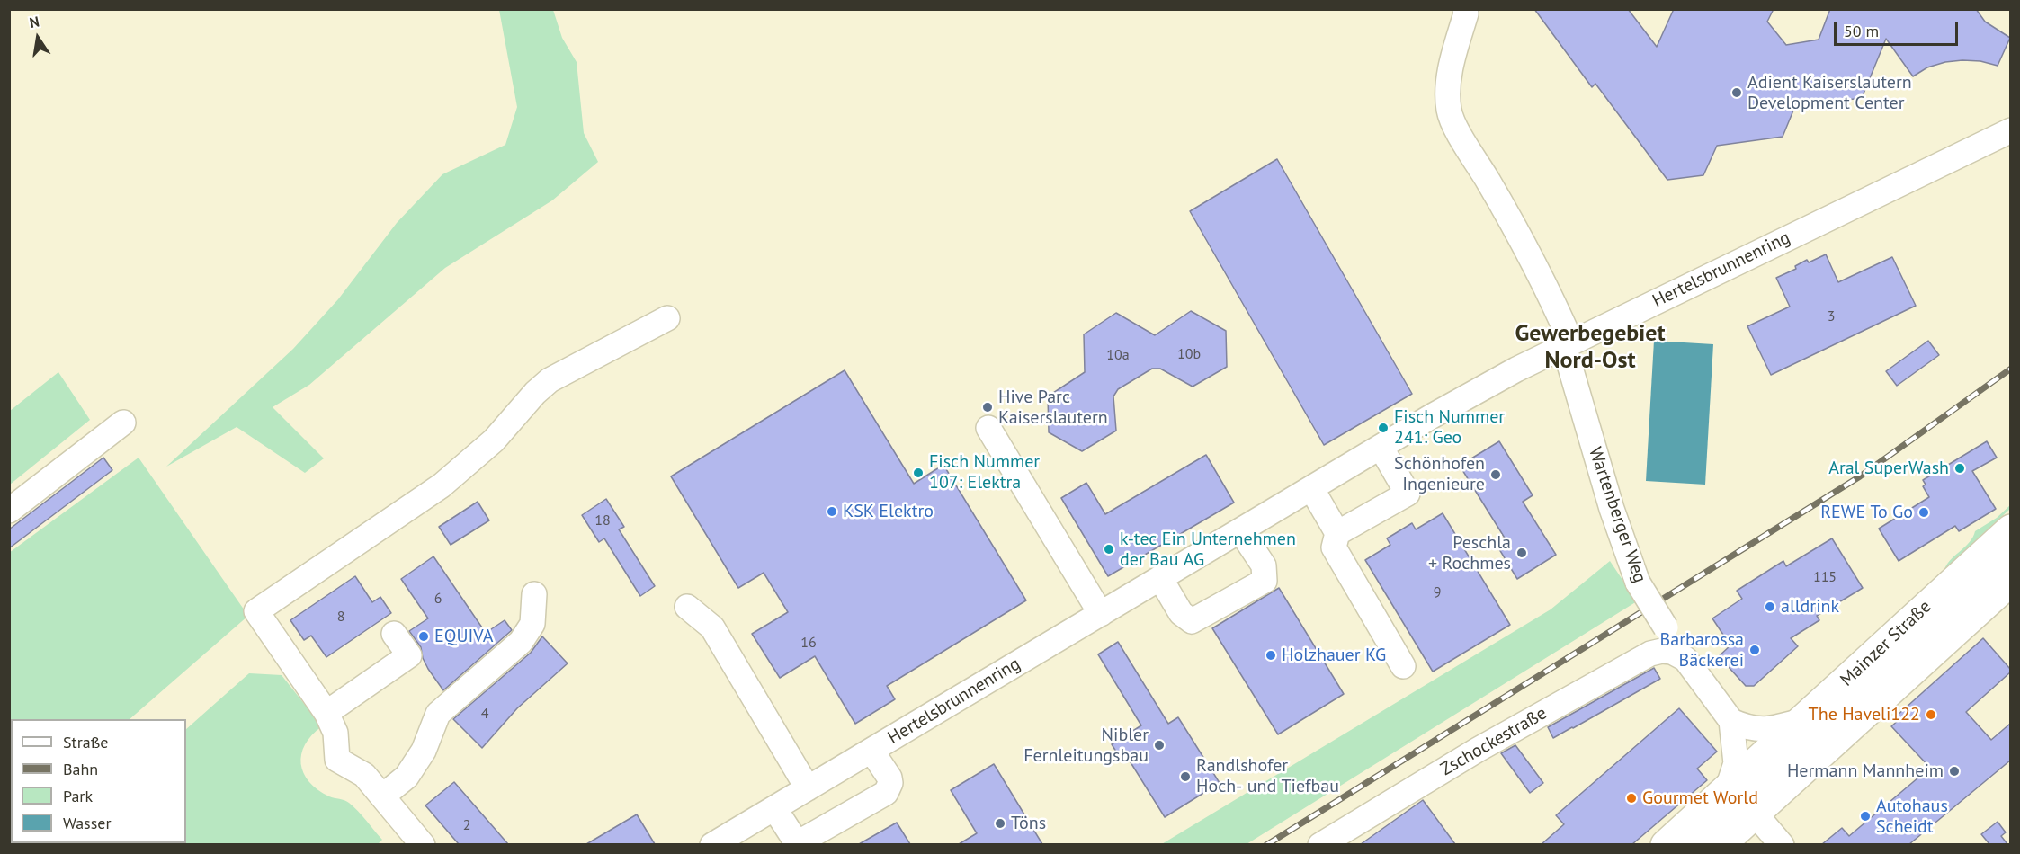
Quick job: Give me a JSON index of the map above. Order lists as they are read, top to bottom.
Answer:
{
  "streets": {
    "main road": ["Mainzer Straße"],
    "street": ["Hertelsbrunnenring", "Wartenberger Weg", "Zschockestraße"]
  },
  "crossings": [
    ["Hertelsbrunnenring", "Wartenberger Weg"],
    ["Wartenberger Weg", "Zschockestraße"]
  ],
  "districts": ["Gewerbegebiet Nord-Ost"],
  "places": [
    "Adient Kaiserslautern Development Center",
    "Hive Parc Kaiserslautern",
    "Fisch Nummer 241: Geo",
    "Aral SuperWash",
    "Fisch Nummer 107: Elektra",
    "Schönhofen Ingenieure",
    "KSK Elektro",
    "REWE To Go",
    "k-tec Ein Unternehmen der Bau AG",
    "Peschla + Rochmes",
    "alldrink",
    "EQUIVA",
    "Barbarossa Bäckerei",
    "Holzhauer KG",
    "The Haveli122",
    "Nibler Fernleitungsbau",
    "Hermann Mannheim",
    "Randlshofer Hoch- und Tiefbau",
    "Gourmet World",
    "Autohaus Scheidt",
    "Töns"
  ],
  "house_numbers": [
    "3",
    "10b",
    "10a",
    "18",
    "115",
    "9",
    "6",
    "8",
    "16",
    "4",
    "2"
  ],
  "legend": [
    "Straße",
    "Bahn",
    "Park",
    "Wasser"
  ],
  "scale_bar": "50 m",
  "north": "top"
}
